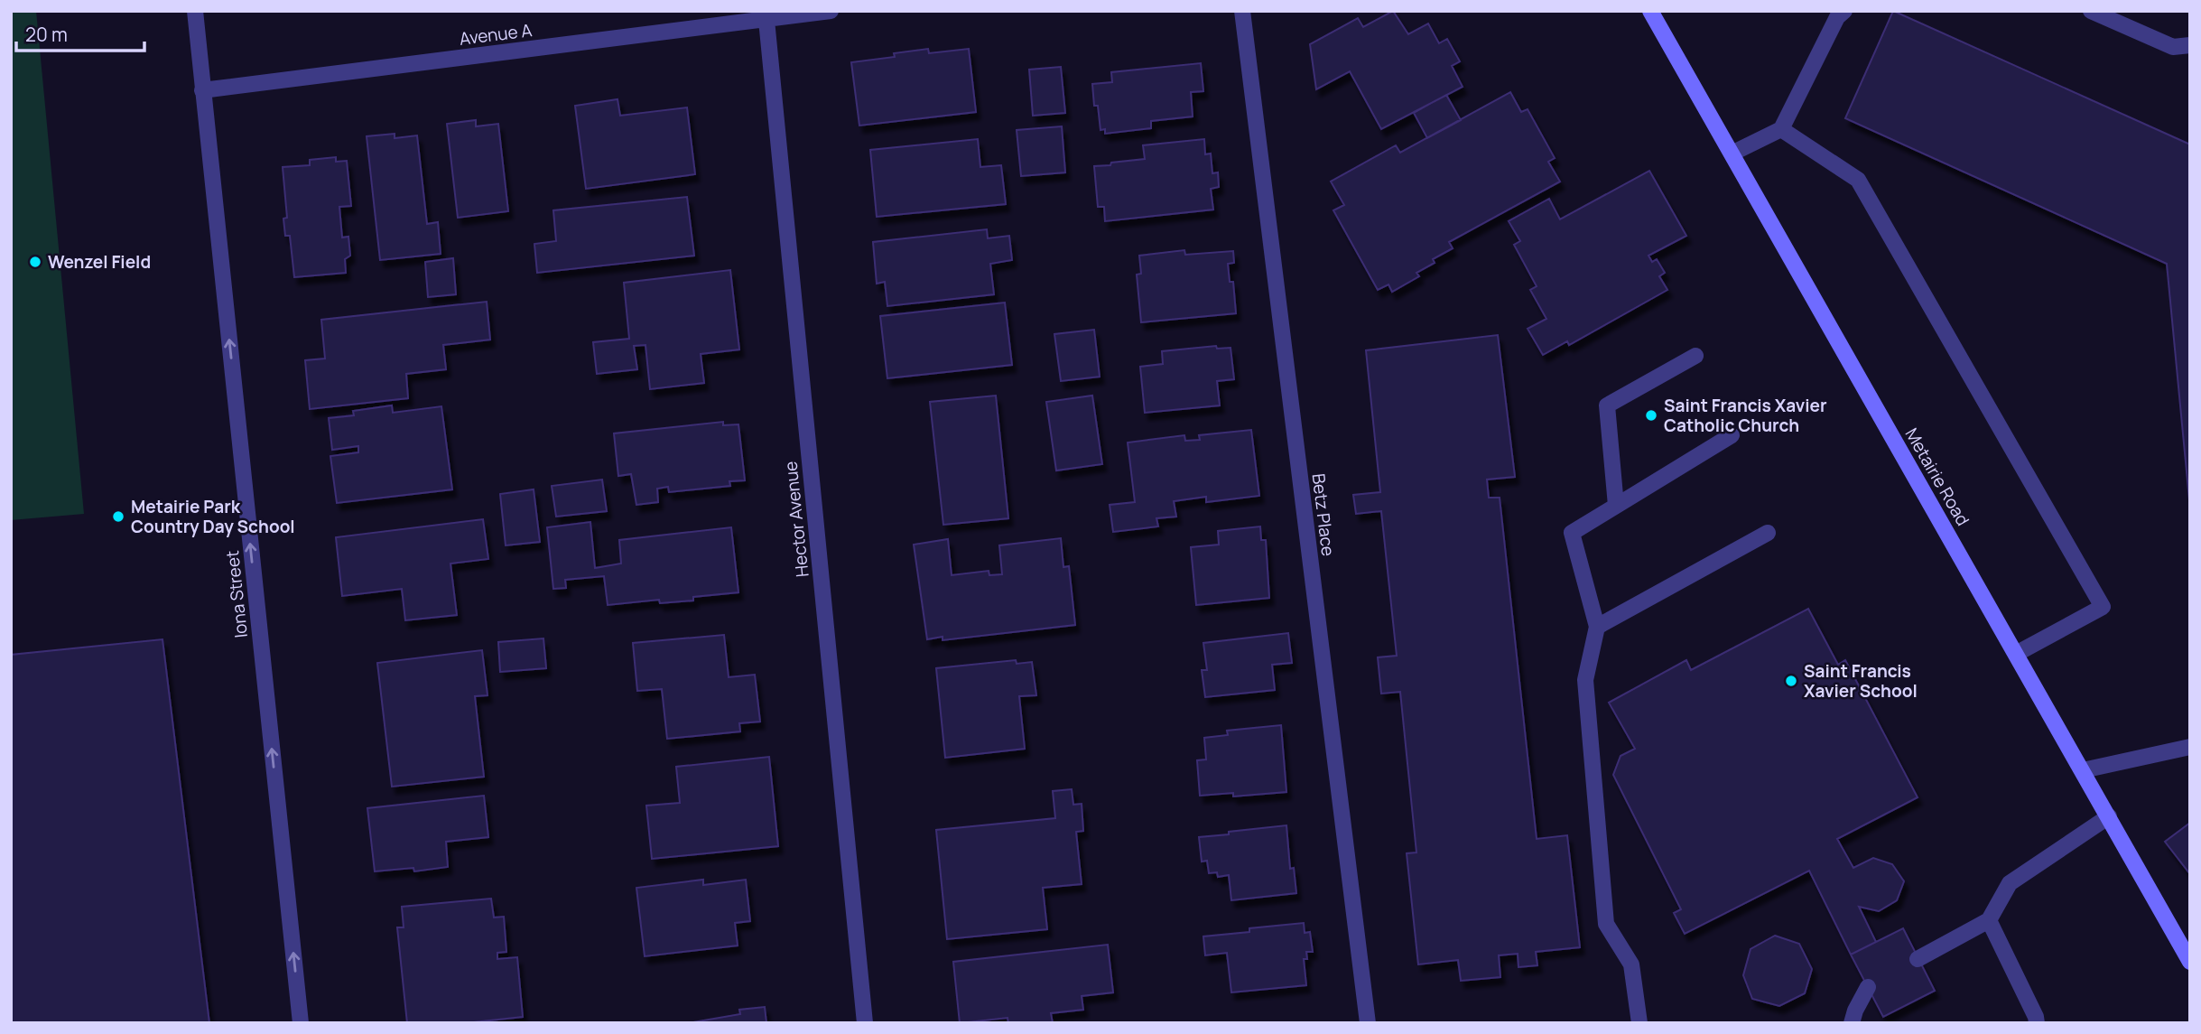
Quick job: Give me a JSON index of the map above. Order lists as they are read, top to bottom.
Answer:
{
  "streets": {
    "main road": ["Metairie Road"],
    "street": [
      "Avenue A",
      "Betz Place",
      "Hector Avenue",
      "Iona Street"
    ]
  },
  "crossings": [
    ["Avenue A", "Hector Avenue"],
    ["Avenue A", "Iona Street"]
  ],
  "one_way": ["Iona Street"],
  "places": [
    "Wenzel Field",
    "Saint Francis Xavier Catholic Church",
    "Metairie Park Country Day School",
    "Saint Francis Xavier School"
  ],
  "scale_bar": "20 m"
}
